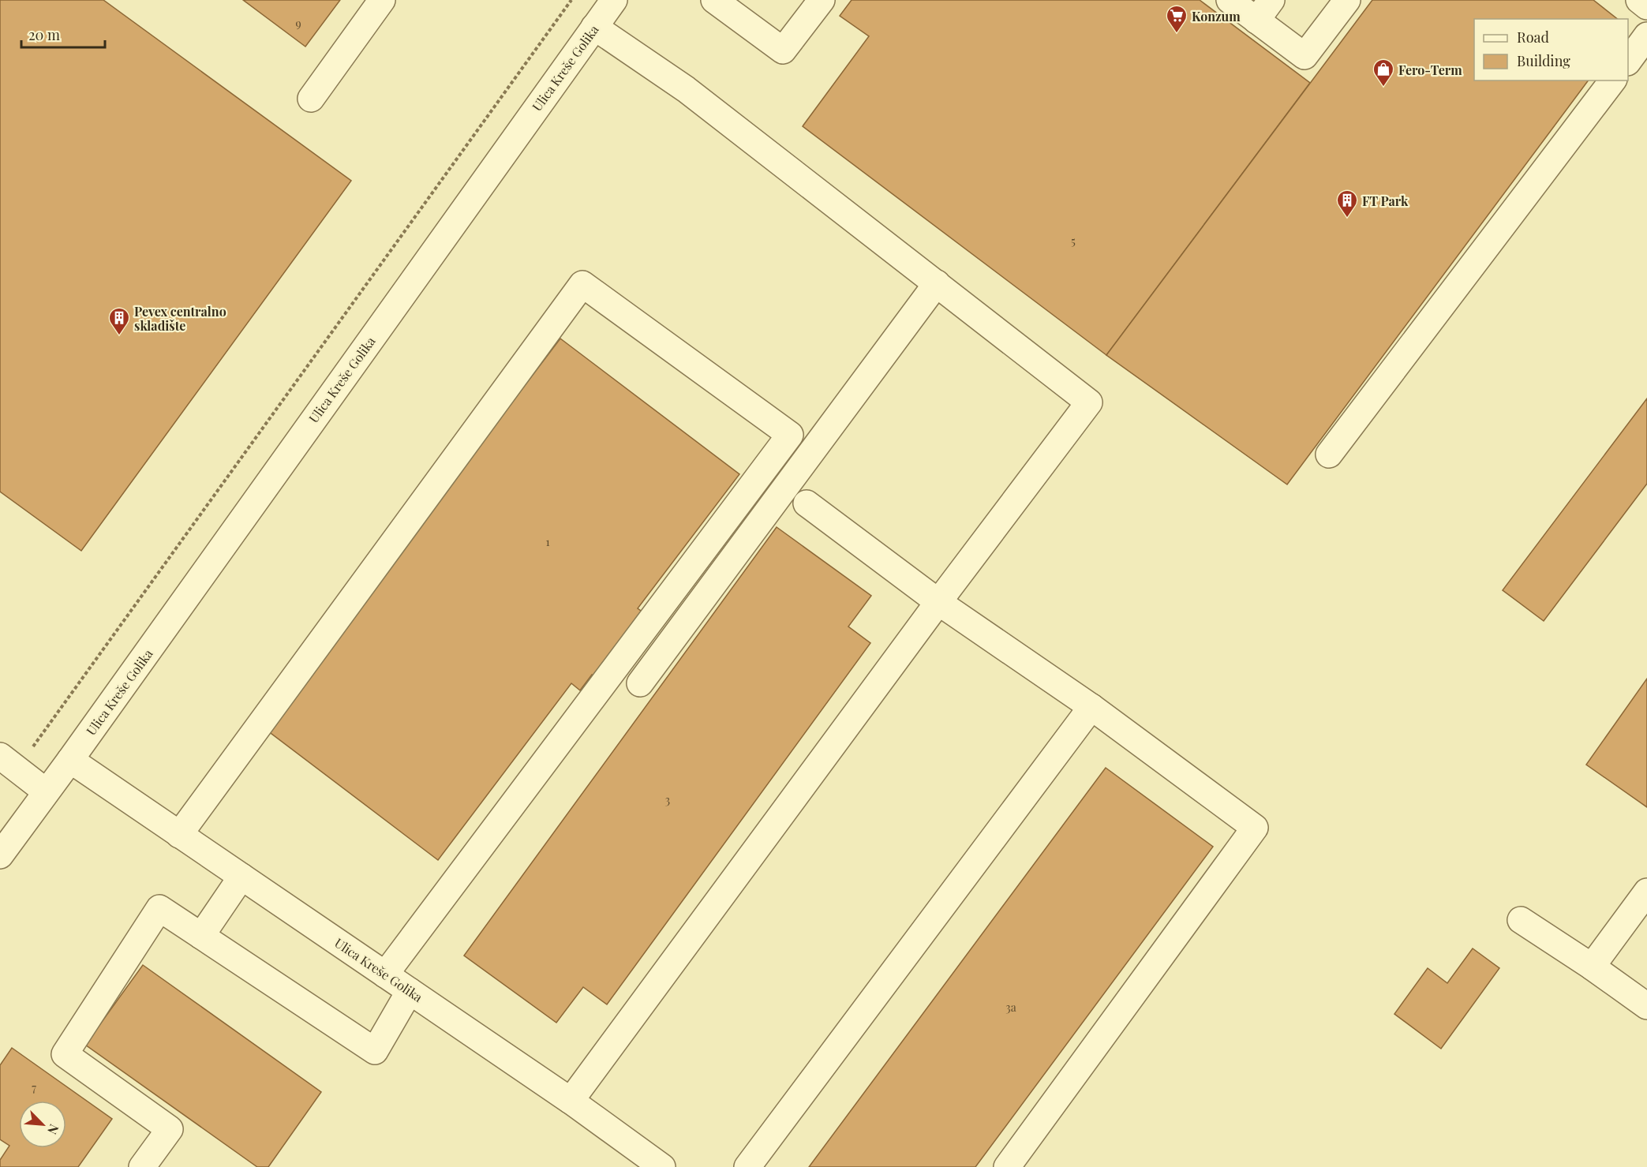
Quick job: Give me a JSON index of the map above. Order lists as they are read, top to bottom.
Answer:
{
  "streets": {
    "street": ["Ulica Kreše Golika"]
  },
  "places": {
    "supermarket": ["Konzum"],
    "shop": ["Fero-Term"],
    "building": ["FT Park", "Pevex centralno skladište"]
  },
  "house_numbers": [
    "9",
    "5",
    "1",
    "3",
    "3a",
    "7"
  ],
  "legend": ["Road", "Building"],
  "scale_bar": "20 m",
  "north": "bottom right"
}
